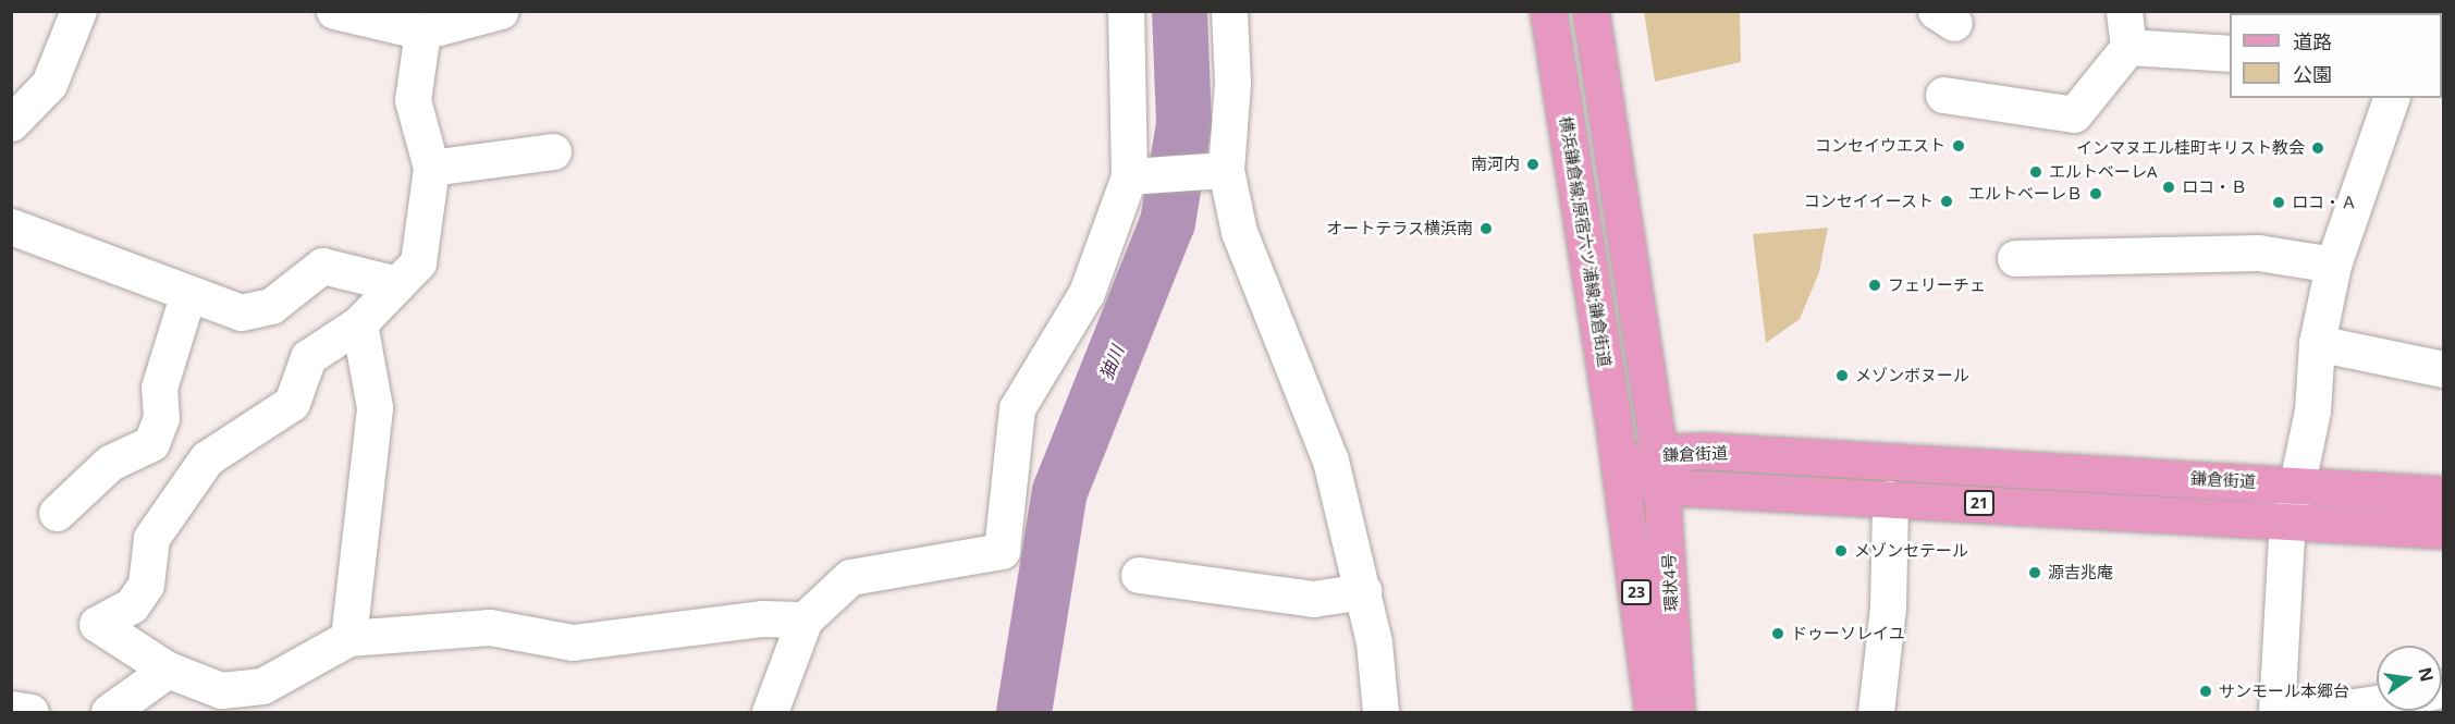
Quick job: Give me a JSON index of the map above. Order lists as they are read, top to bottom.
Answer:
{
  "streets": {
    "main road": [
      "横浜鎌倉線;原宿六ツ浦線;鎌倉街道",
      "鎌倉街道",
      "21",
      "環状4号",
      "23"
    ]
  },
  "crossings": [
    ["横浜鎌倉線;原宿六ツ浦線;鎌倉街道", "鎌倉街道"],
    ["横浜鎌倉線;原宿六ツ浦線;鎌倉街道", "環状4号"],
    ["鎌倉街道", "環状4号"]
  ],
  "water": ["㹨川"],
  "places": [
    "コンセイウエスト",
    "インマヌエル桂町キリスト教会",
    "南河内",
    "エルトベーレA",
    "ロコ・Ｂ",
    "エルトベーレＢ",
    "コンセイイースト",
    "ロコ・Ａ",
    "オートテラス横浜南",
    "フェリーチェ",
    "メゾンボヌール",
    "メゾンセテール",
    "源吉兆庵",
    "ドゥーソレイユ",
    "サンモール本郷台"
  ],
  "legend": ["道路", "公園"],
  "north": "right"
}
